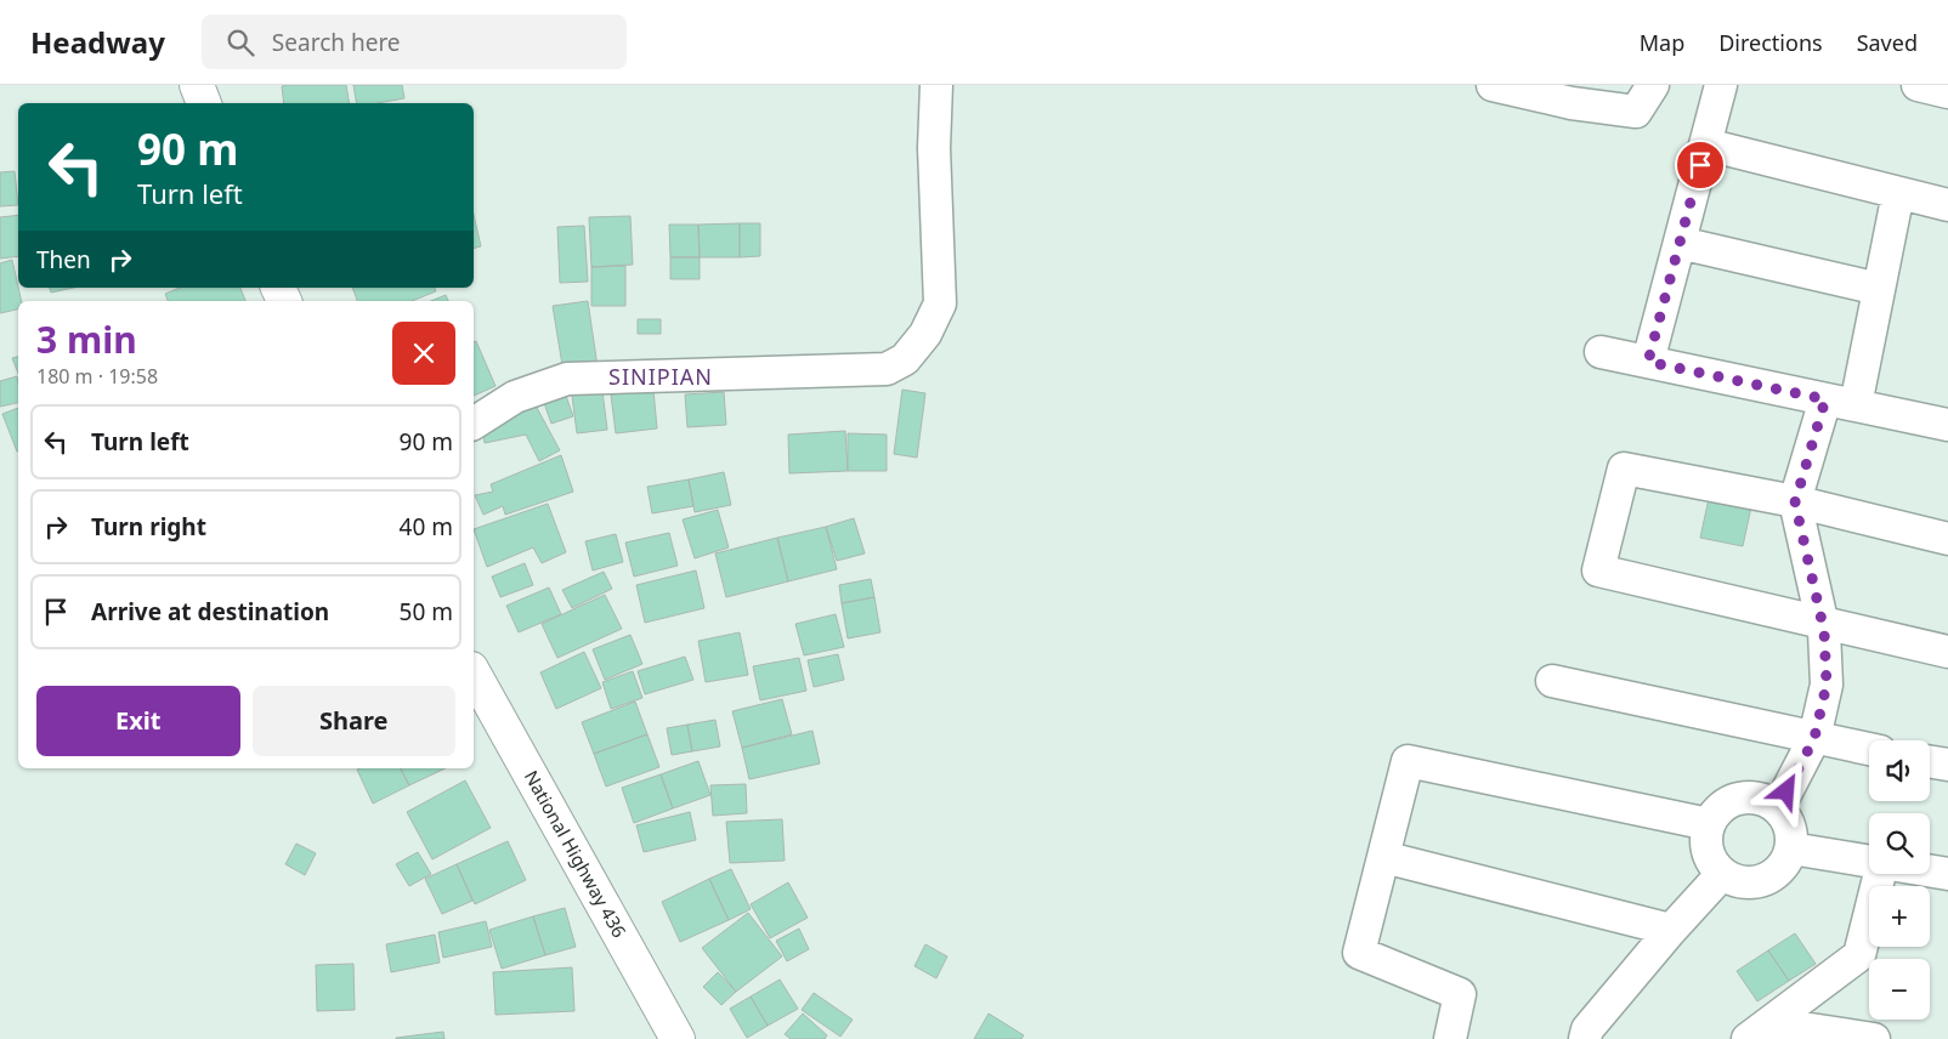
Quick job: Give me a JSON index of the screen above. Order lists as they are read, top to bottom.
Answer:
{
  "streets": {
    "main road": ["National Highway 436"]
  },
  "districts": ["SINIPIAN"],
  "page": {
    "header": "Headway",
    "search": "Search here",
    "nav": ["Map", "Directions", "Saved"],
    "turn": ["90 m", "Turn left"],
    "then": "Then",
    "heading": ["3 min", "180 m · 19:58"],
    "list": [
      {
        "name": "Turn left",
        "value": "90 m"
      },
      {
        "name": "Turn right",
        "value": "40 m"
      },
      {
        "name": "Arrive at destination",
        "value": "50 m"
      }
    ],
    "buttons": ["Exit", "Share"],
    "map_buttons": ["+", "−"]
  }
}
